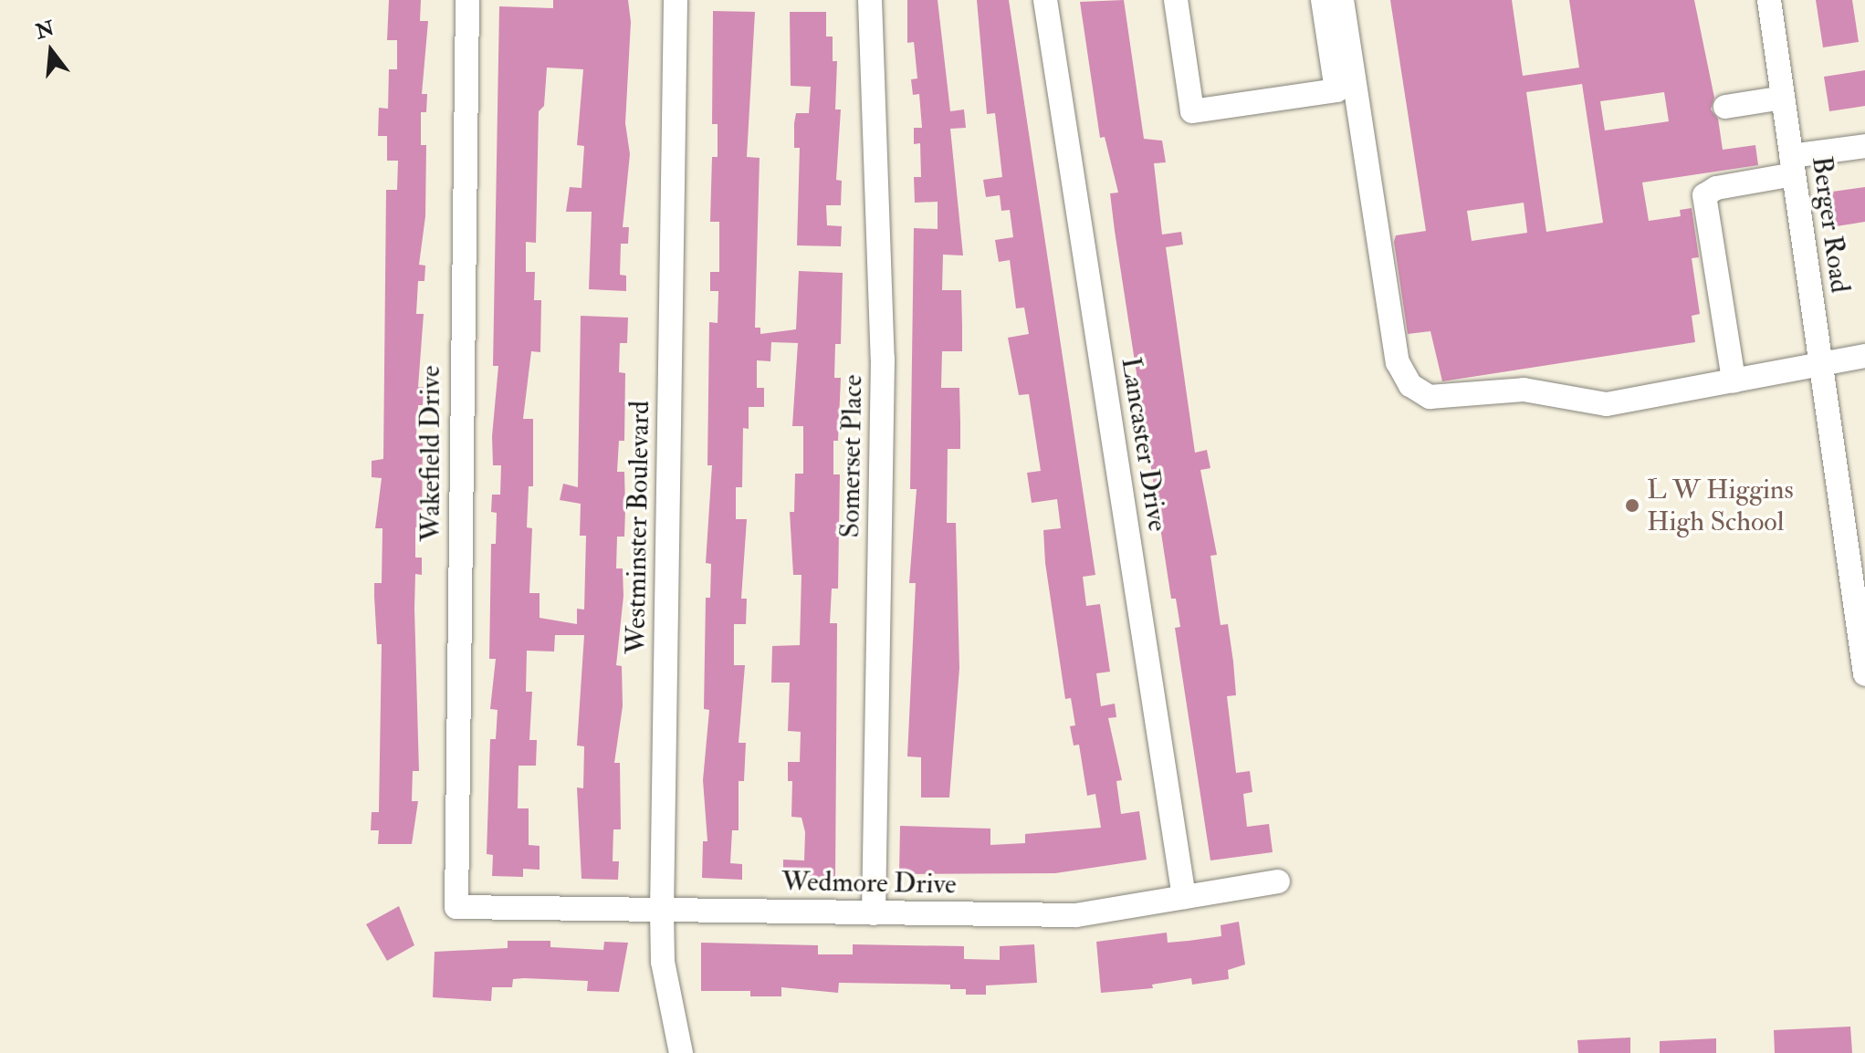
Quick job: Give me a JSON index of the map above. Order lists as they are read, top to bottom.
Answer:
{
  "streets": {
    "street": [
      "Berger Road",
      "Lancaster Drive",
      "Wakefield Drive",
      "Somerset Place",
      "Westminster Boulevard",
      "Wedmore Drive"
    ]
  },
  "crossings": [
    ["Lancaster Drive", "Wedmore Drive"],
    ["Wakefield Drive", "Wedmore Drive"],
    ["Somerset Place", "Wedmore Drive"],
    ["Westminster Boulevard", "Wedmore Drive"]
  ],
  "places": ["L W Higgins High School"],
  "north": "top"
}
